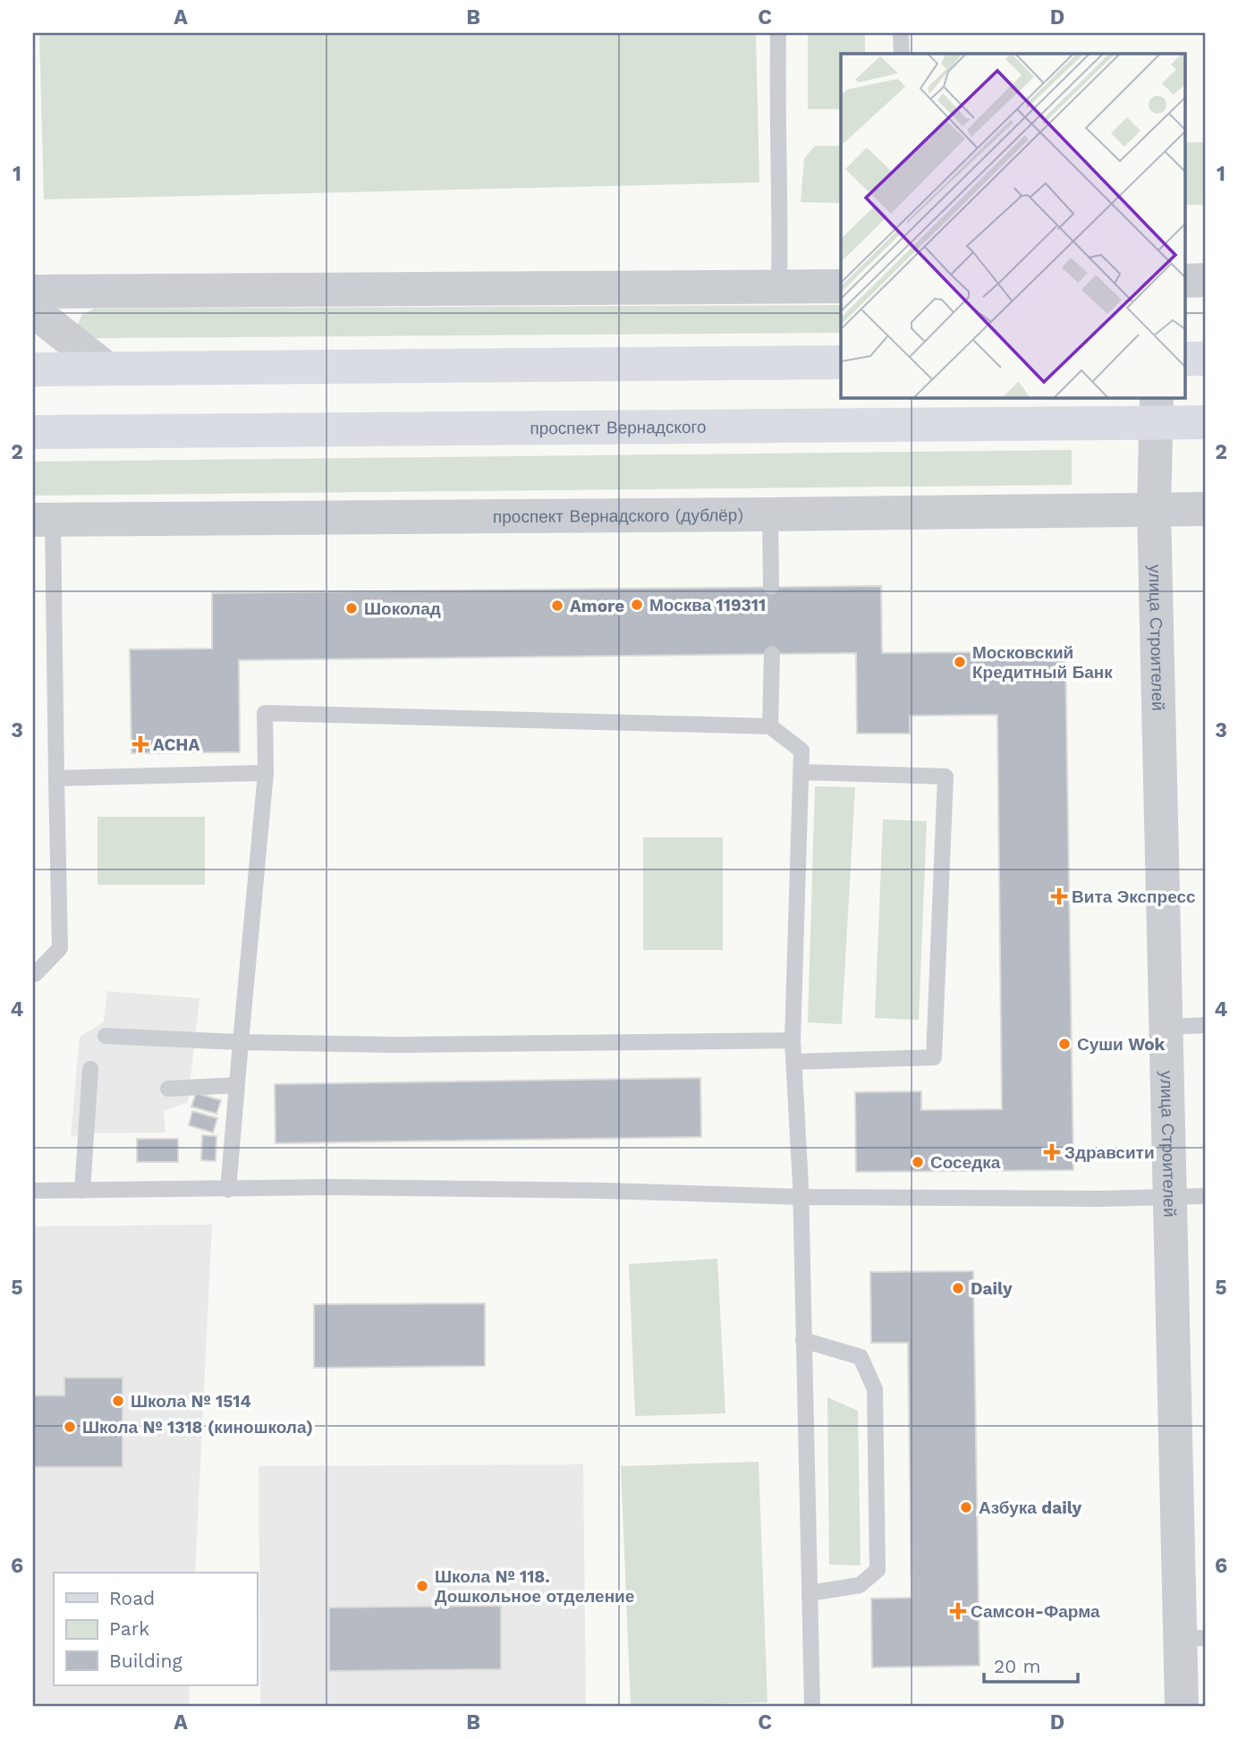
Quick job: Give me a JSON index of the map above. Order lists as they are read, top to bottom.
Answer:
{
  "streets": {
    "main road": ["проспект Вернадского"],
    "street": ["проспект Вернадского (дублёр)", "улица Строителей"]
  },
  "crossings": [
    ["проспект Вернадского", "улица Строителей"],
    ["проспект Вернадского (дублёр)", "улица Строителей"]
  ],
  "places": {
    "other": [
      "Москва 119311",
      "Amore",
      "Шоколад",
      "Московский Кредитный Банк",
      "Суши Wok",
      "Соседка",
      "Daily",
      "Школа № 1514",
      "Школа № 1318 (киношкола)",
      "Азбука daily",
      "Школа № 118. Дошкольное отделение"
    ],
    "health": [
      "ACHA",
      "Вита Экспресс",
      "Здравсити",
      "Самсон-Фарма"
    ]
  },
  "legend": ["Road", "Park", "Building"],
  "scale_bar": "20 m",
  "grid": {
    "columns": [
      "A",
      "B",
      "C",
      "D"
    ],
    "rows": [
      "1",
      "2",
      "3",
      "4",
      "5",
      "6"
    ]
  }
}
